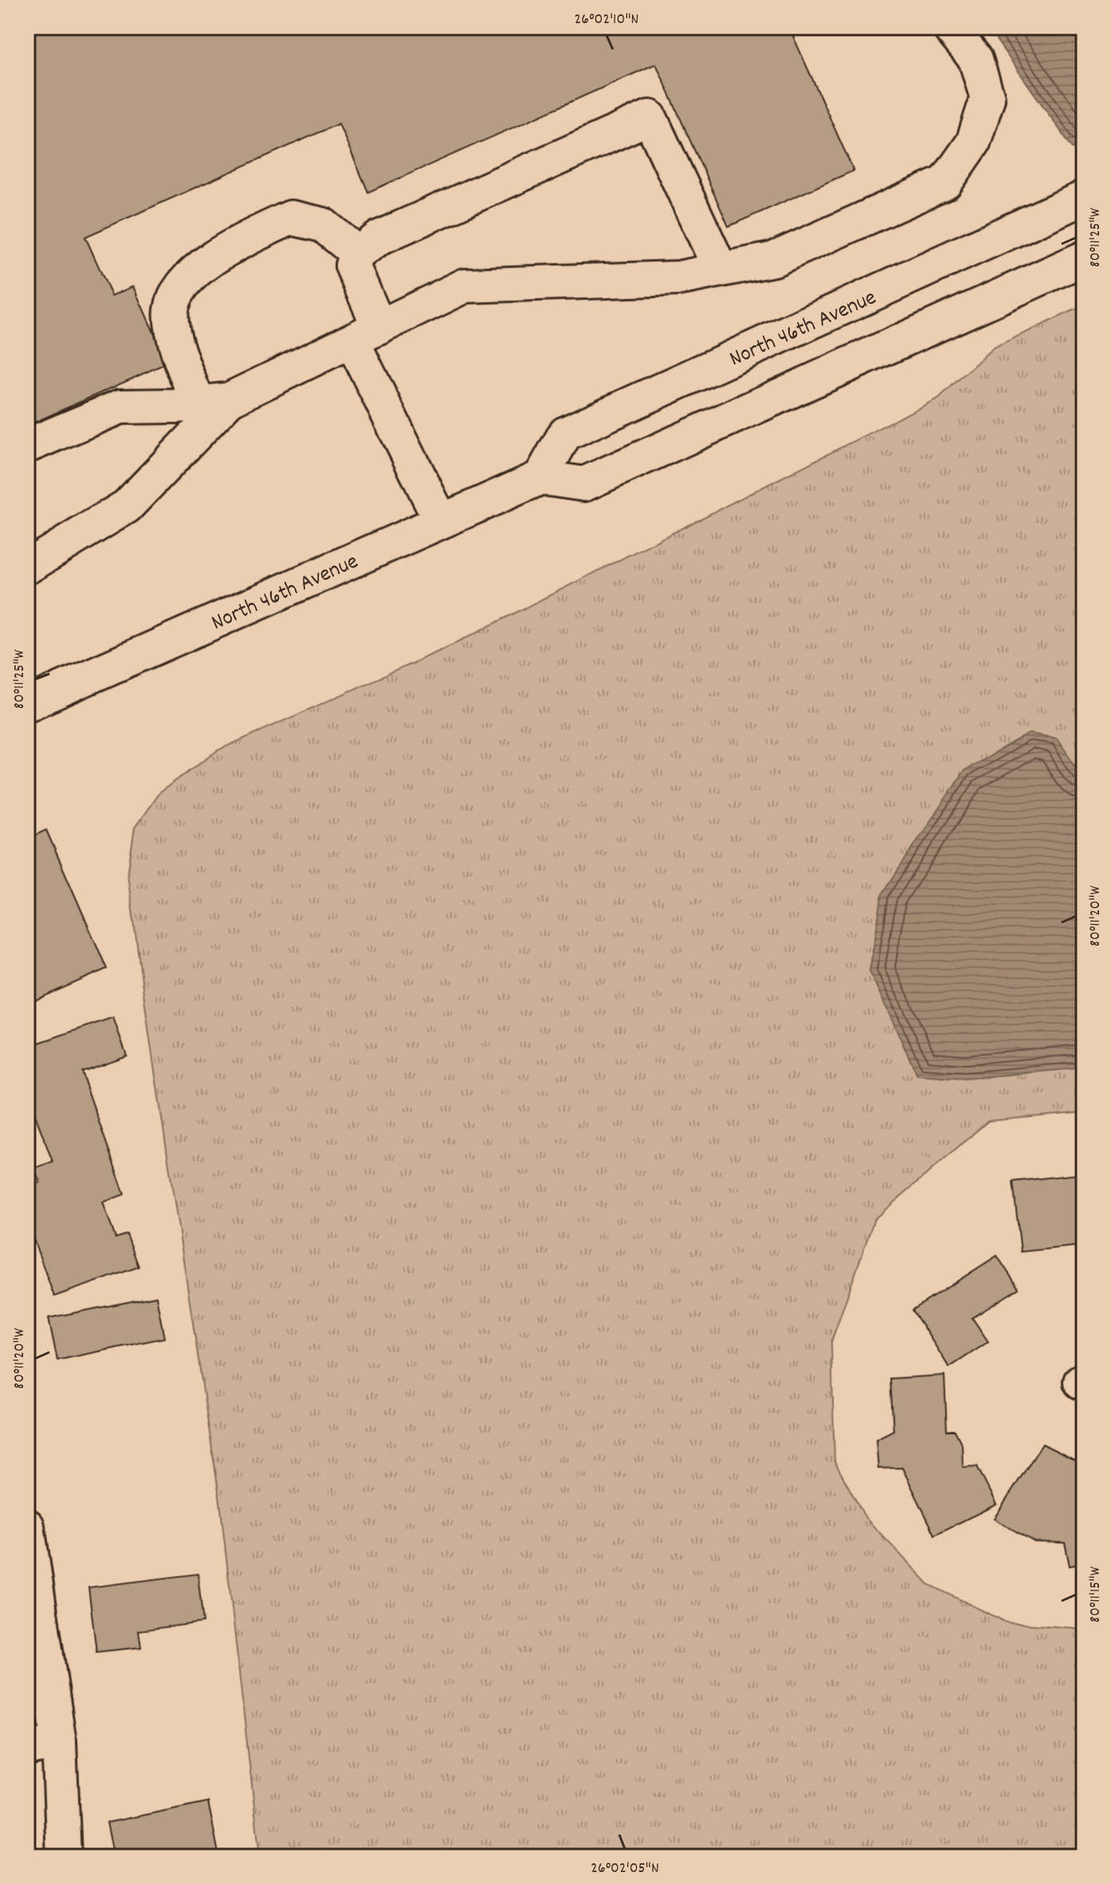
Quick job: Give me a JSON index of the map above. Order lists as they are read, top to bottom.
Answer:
{
  "streets": {
    "street": ["North 46th Avenue"]
  },
  "coordinates": [
    "26°02'10\"N",
    "80°11'25\"W",
    "80°11'20\"W",
    "80°11'15\"W",
    "26°02'05\"N"
  ]
}
